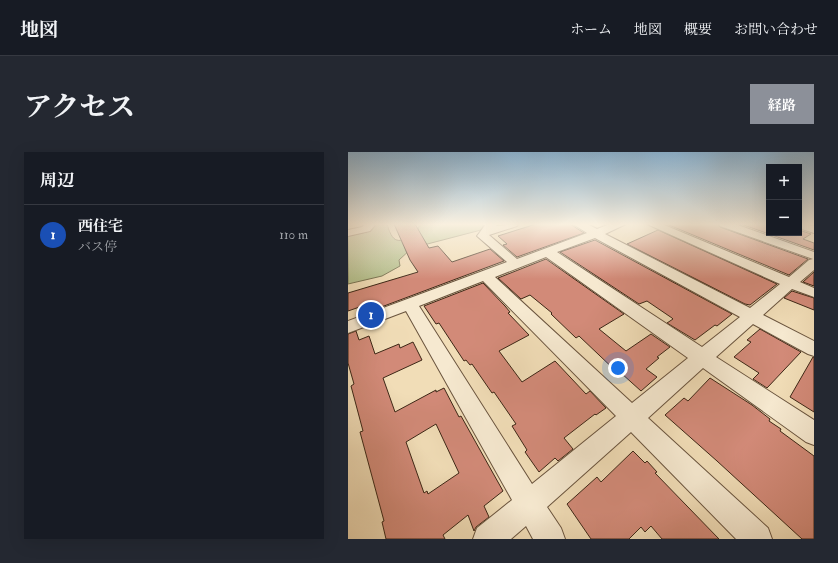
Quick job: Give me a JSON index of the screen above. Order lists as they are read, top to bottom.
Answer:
{
  "page": {
    "header": "地図",
    "nav": [
      "ホーム",
      "地図",
      "概要",
      "お問い合わせ"
    ],
    "title": "アクセス",
    "buttons": "経路",
    "heading": "周辺",
    "map_buttons": ["+", "−"],
    "list": [
      {
        "mark": "1",
        "name": "西住宅",
        "note": "バス停",
        "value": "110 m"
      }
    ],
    "pins": "1"
  }
}
